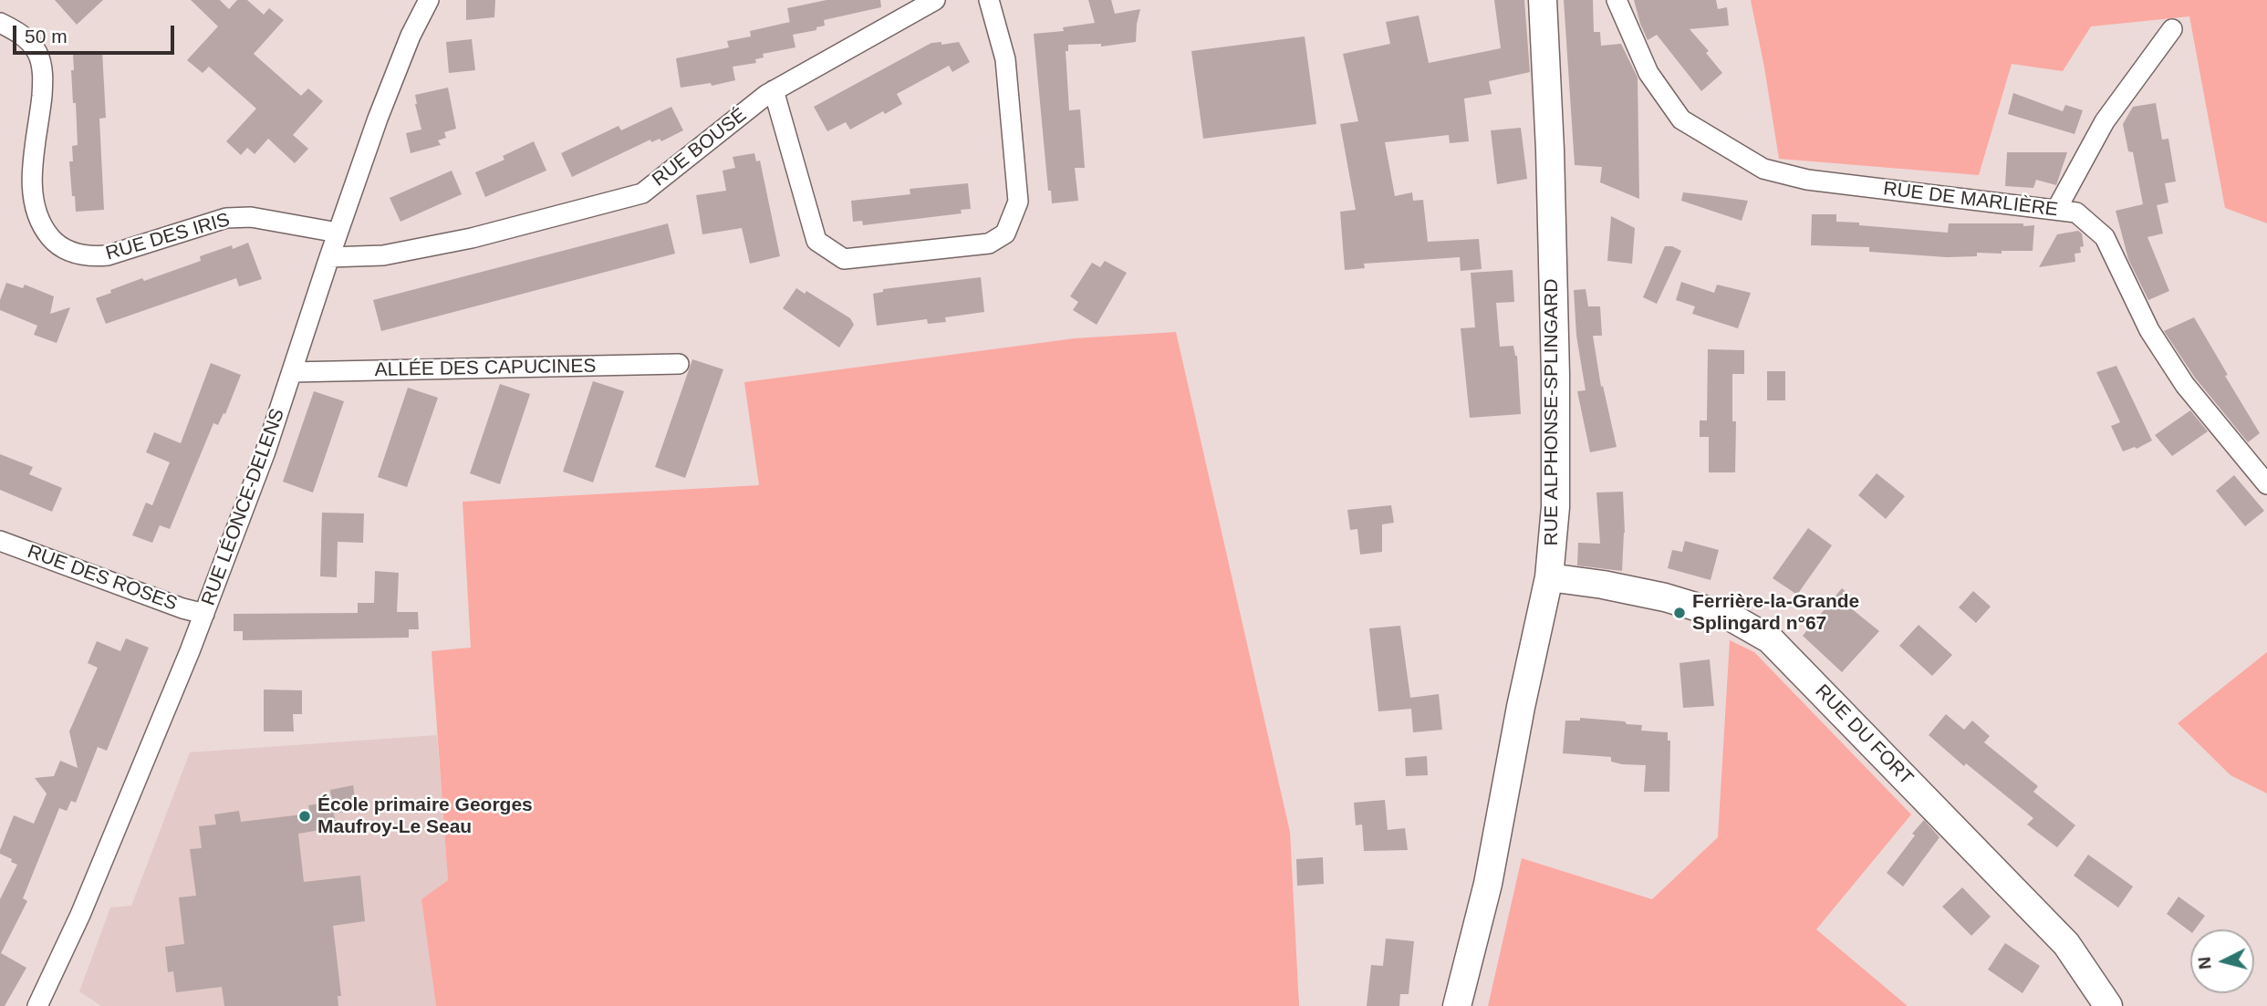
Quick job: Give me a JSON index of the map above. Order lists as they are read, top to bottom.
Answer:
{
  "streets": {
    "street": [
      "RUE BOUSÉ",
      "RUE DE MARLIÈRE",
      "RUE DES IRIS",
      "ALLÉE DES CAPUCINES",
      "RUE ALPHONSE-SPLINGARD",
      "RUE LÉONCE-DELENS",
      "RUE DES ROSES",
      "RUE DU FORT"
    ]
  },
  "crossings": [
    ["RUE BOUSÉ", "RUE LÉONCE-DELENS"],
    ["RUE DES IRIS", "RUE LÉONCE-DELENS"],
    ["ALLÉE DES CAPUCINES", "RUE LÉONCE-DELENS"],
    ["RUE ALPHONSE-SPLINGARD", "RUE DU FORT"],
    ["RUE LÉONCE-DELENS", "RUE DES ROSES"]
  ],
  "places": ["Ferrière-la-Grande Splingard n°67", "École primaire Georges Maufroy-Le Seau"],
  "scale_bar": "50 m",
  "north": "left"
}
